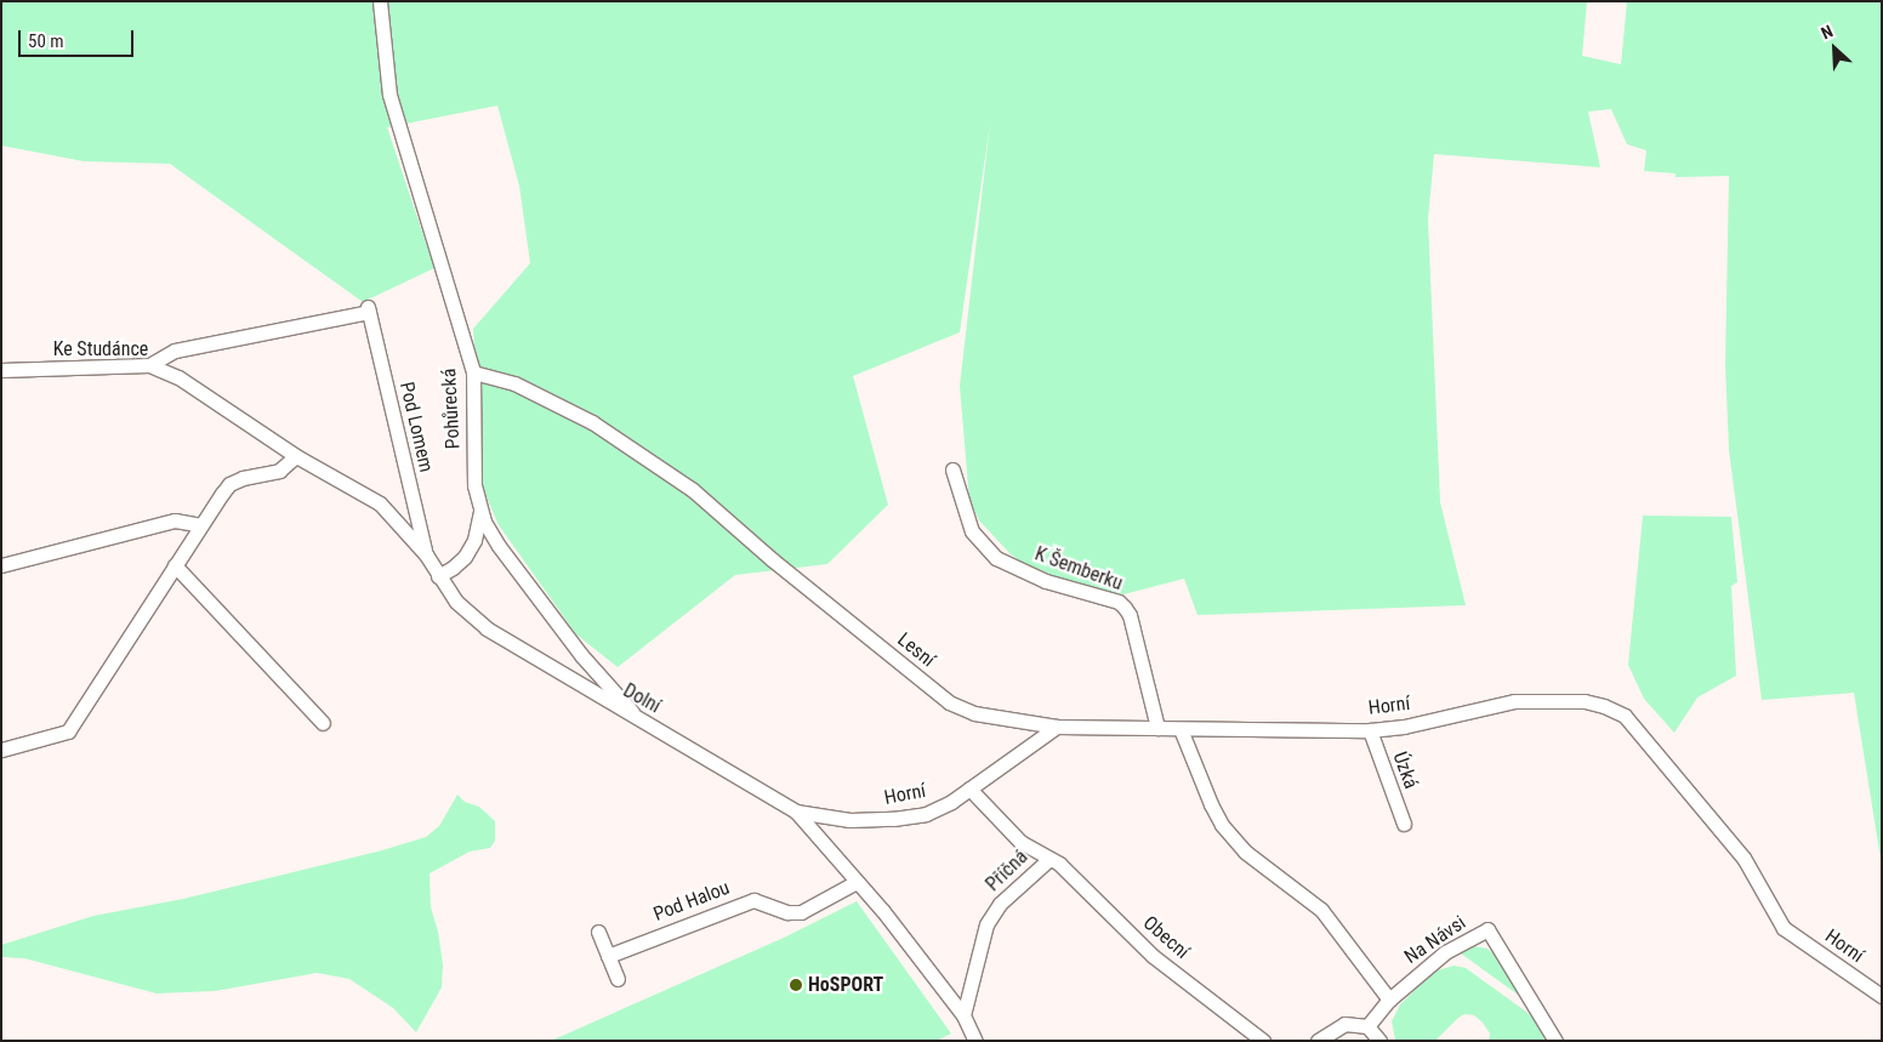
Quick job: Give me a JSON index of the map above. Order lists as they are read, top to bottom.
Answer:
{
  "streets": {
    "street": [
      "Ke Studánce",
      "Pohůrecká",
      "Pod Lomem",
      "K Šemberku",
      "Lesní",
      "Dolní",
      "Horní",
      "Úzká",
      "Příčná",
      "Pod Halou",
      "Obecní",
      "Na Návsi"
    ]
  },
  "crossings": [
    ["Ke Studánce", "Pod Lomem"],
    ["Ke Studánce", "Dolní"],
    ["Pohůrecká", "Lesní"],
    ["Pohůrecká", "Dolní"],
    ["Pod Lomem", "Dolní"],
    ["K Šemberku", "Horní"],
    ["Lesní", "Horní"],
    ["Dolní", "Horní"],
    ["Dolní", "Příčná"],
    ["Dolní", "Pod Halou"],
    ["Horní", "Úzká"],
    ["Horní", "Příčná"],
    ["Příčná", "Obecní"]
  ],
  "places": ["HoSPORT"],
  "scale_bar": "50 m",
  "north": "top left"
}
